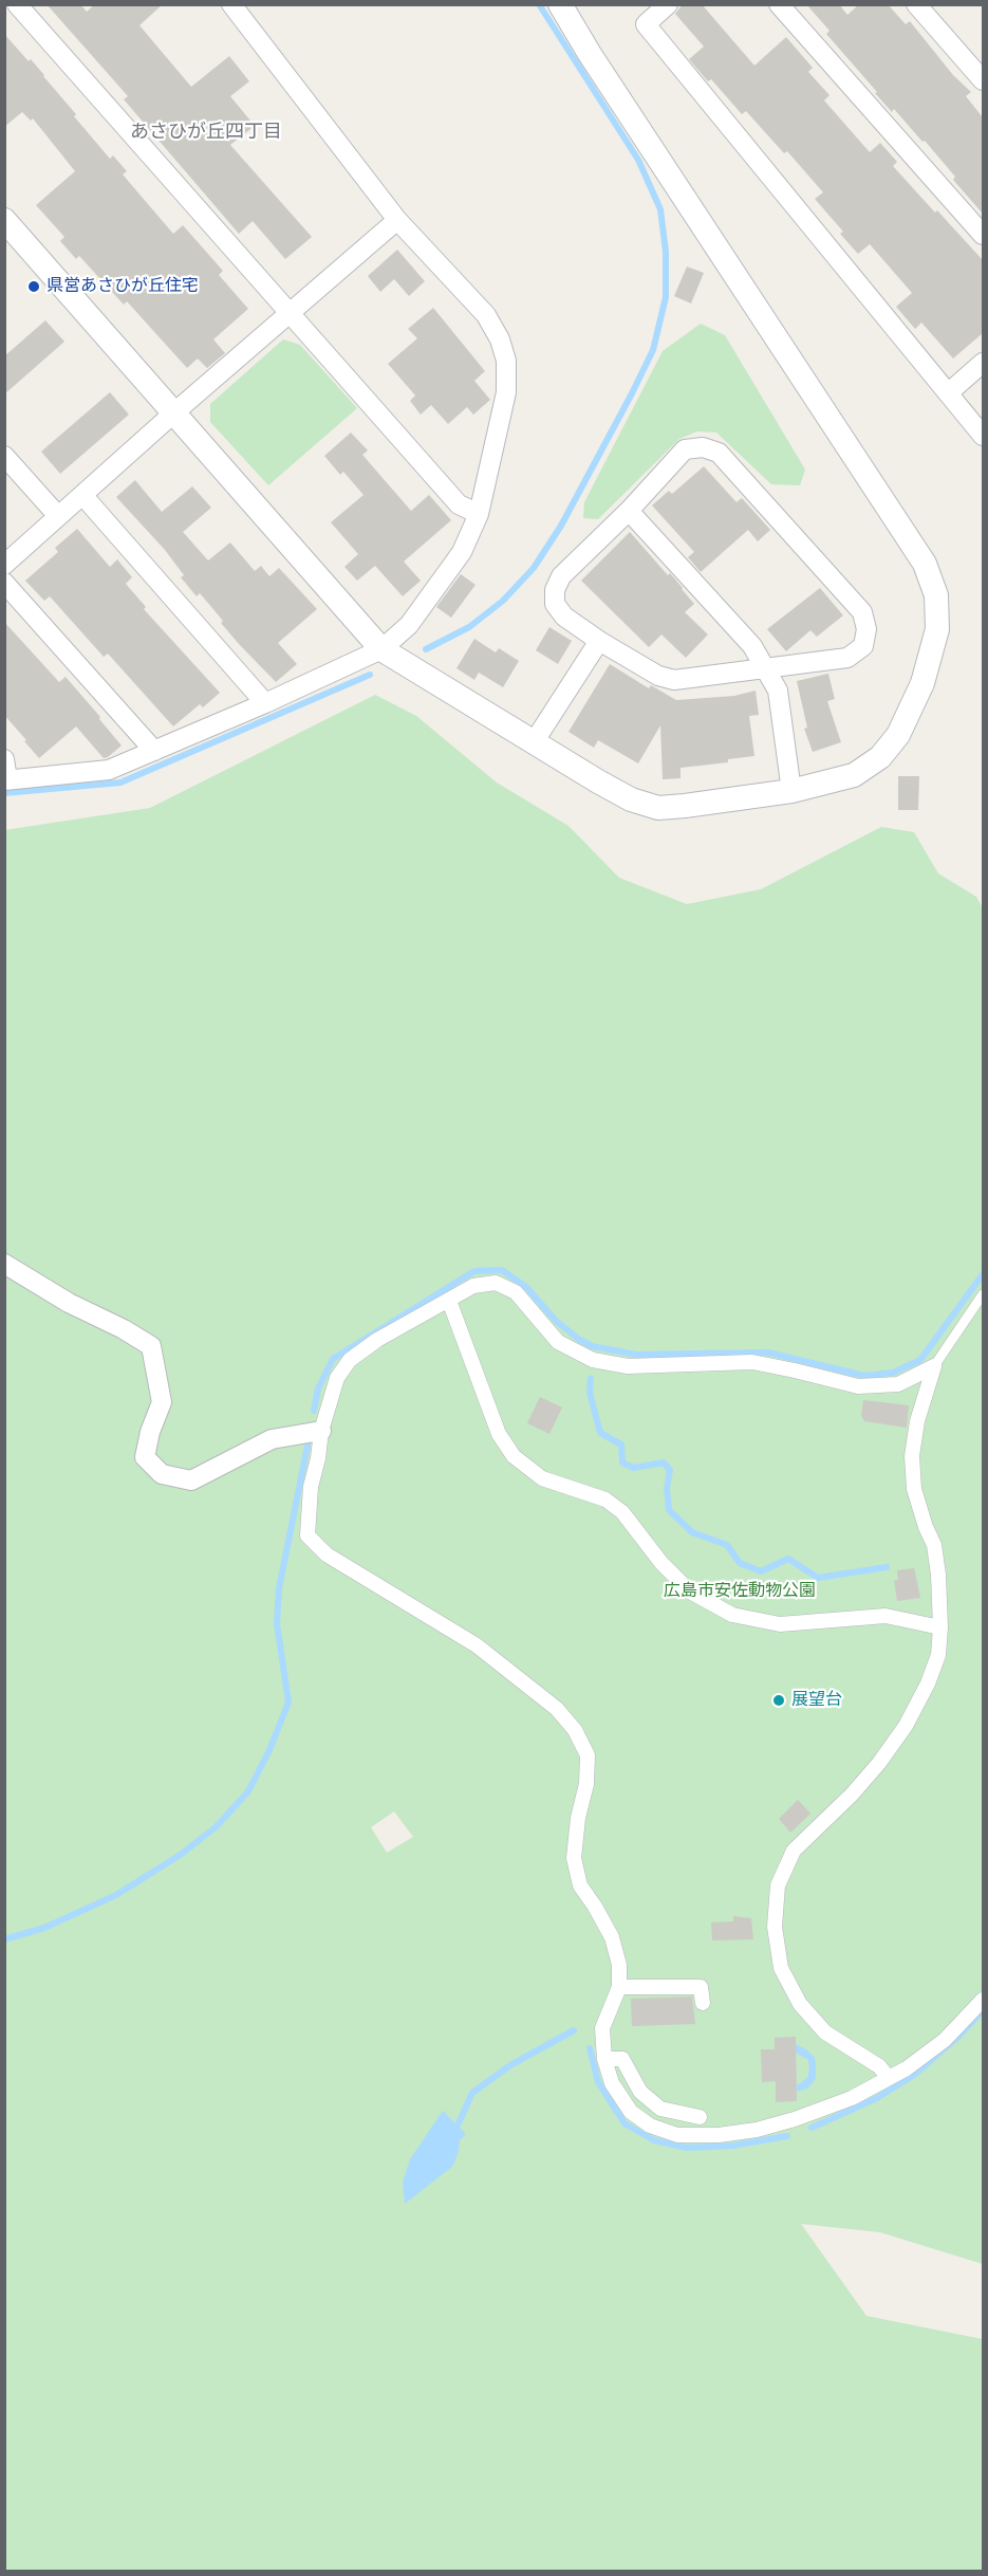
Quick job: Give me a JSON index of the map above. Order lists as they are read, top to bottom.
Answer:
{
  "districts": ["あさひが丘四丁目"],
  "parks": ["広島市安佐動物公園"],
  "places": ["県営あさひが丘住宅", "展望台"]
}
